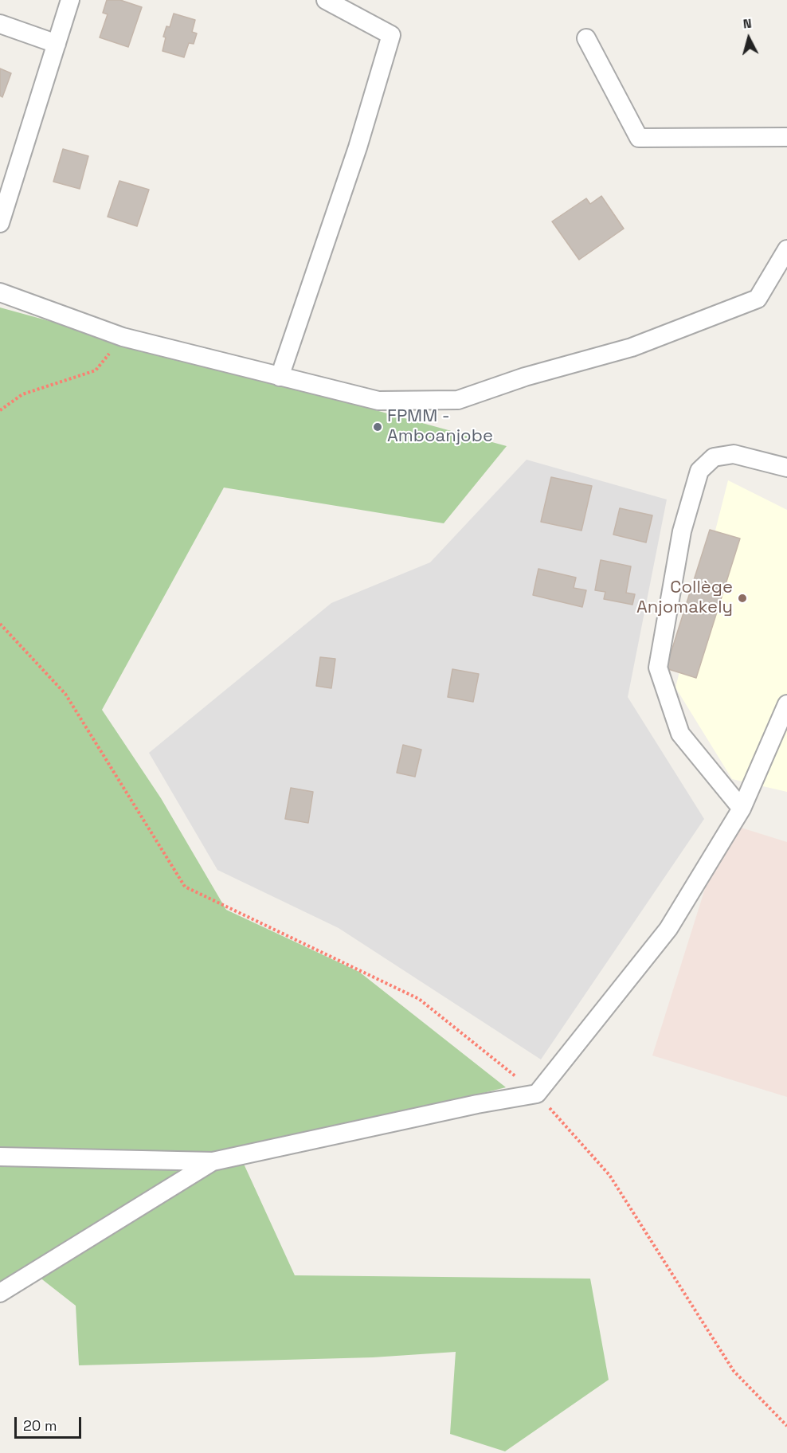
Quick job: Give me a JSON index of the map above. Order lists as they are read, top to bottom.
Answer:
{
  "places": ["FPMM - Amboanjobe", "Collège Anjomakely"],
  "scale_bar": "20 m",
  "north": "top"
}
